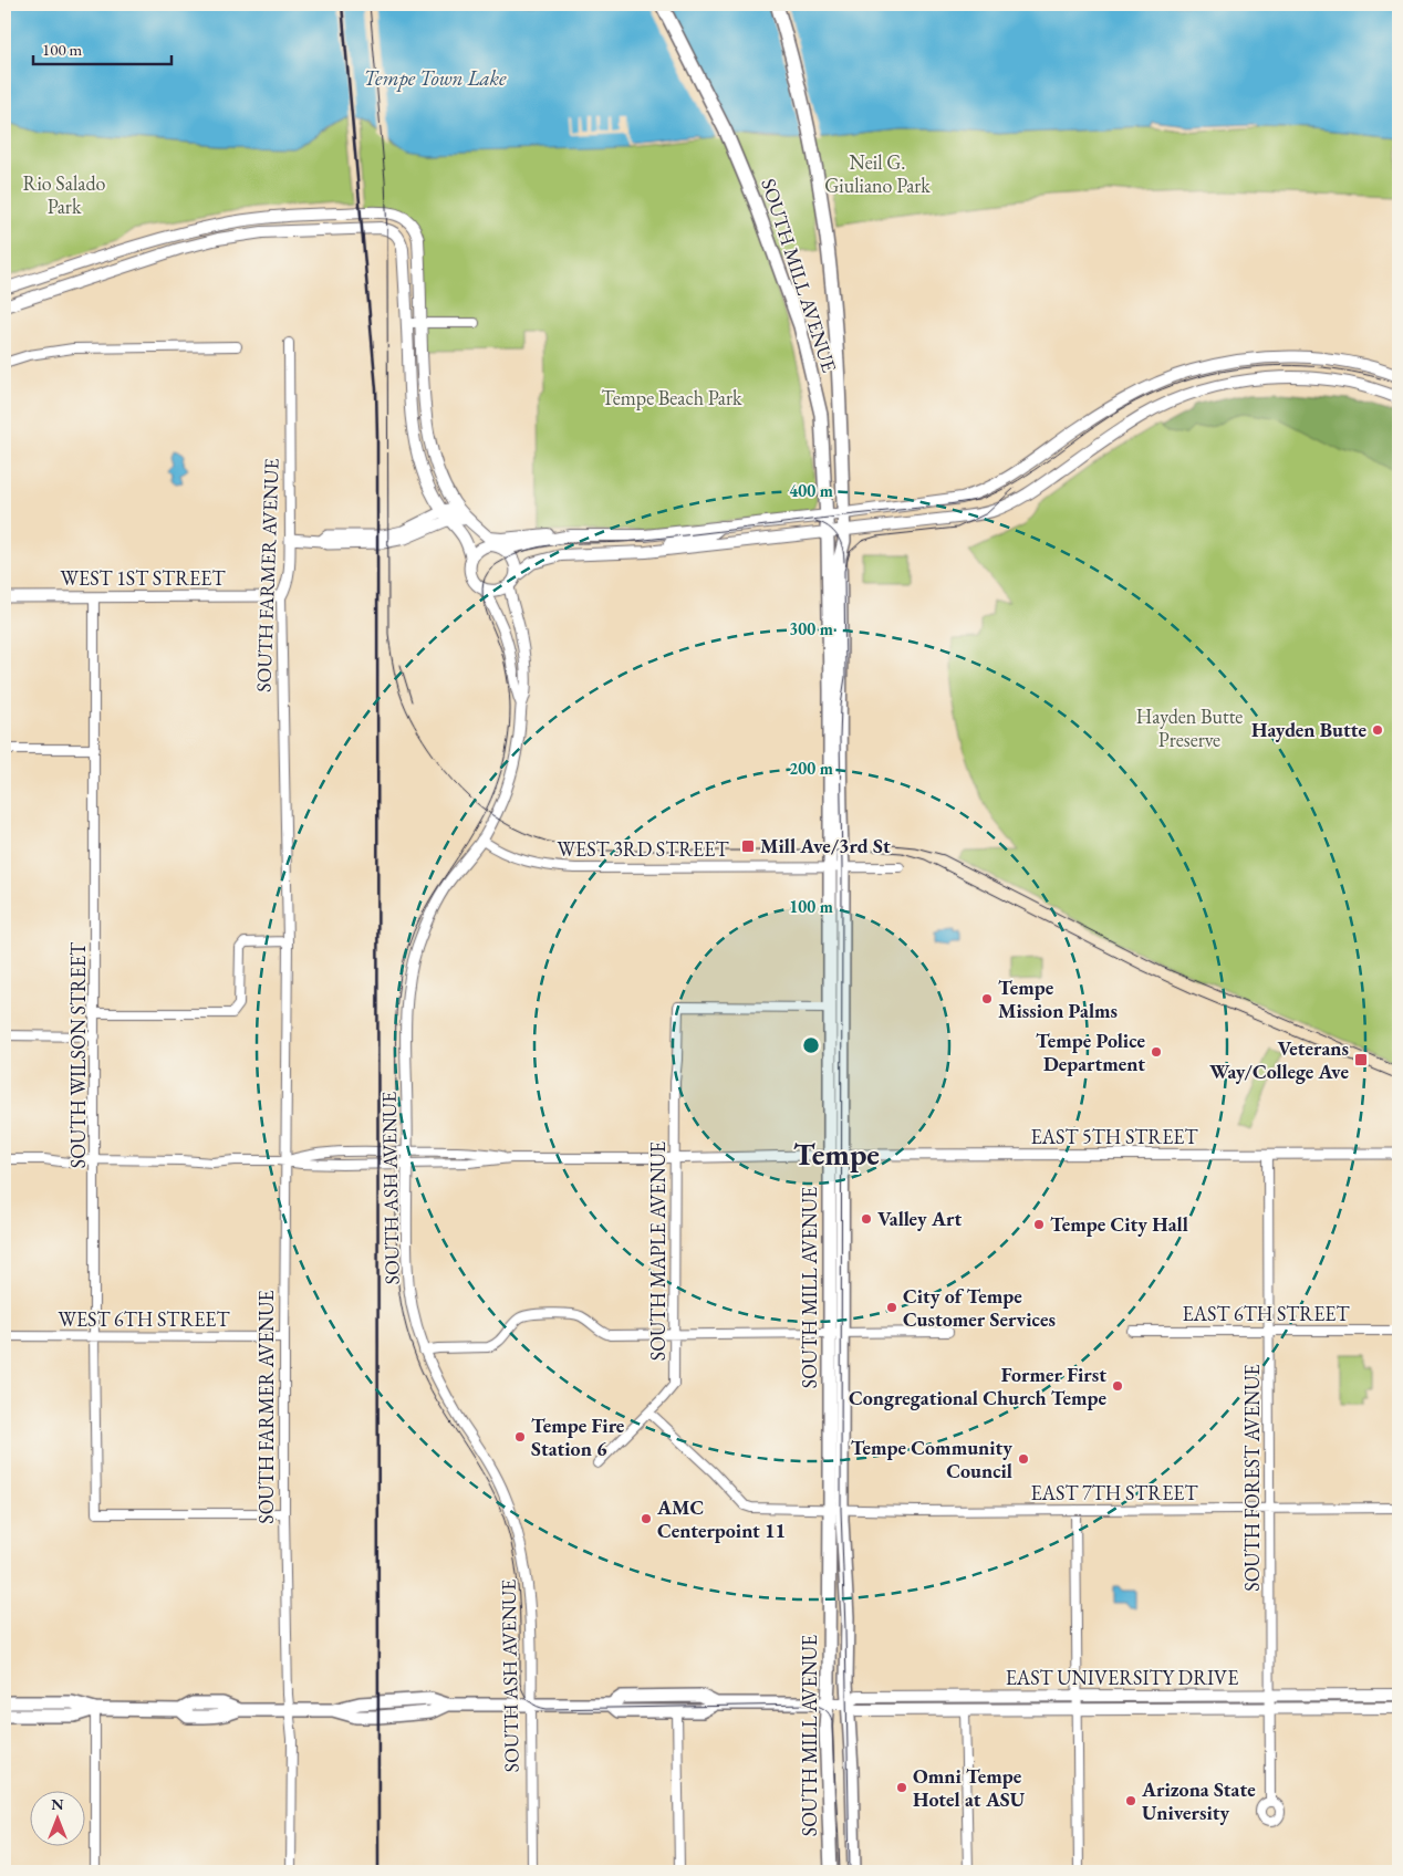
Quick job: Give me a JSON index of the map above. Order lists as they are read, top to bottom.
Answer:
{
  "streets": {
    "main road": ["SOUTH MILL AVENUE", "EAST UNIVERSITY DRIVE"],
    "street": [
      "SOUTH FARMER AVENUE",
      "WEST 1ST STREET",
      "WEST 3RD STREET",
      "SOUTH WILSON STREET",
      "EAST 5TH STREET",
      "SOUTH ASH AVENUE",
      "SOUTH MAPLE AVENUE",
      "EAST 6TH STREET",
      "WEST 6TH STREET",
      "SOUTH FOREST AVENUE",
      "EAST 7TH STREET"
    ]
  },
  "crossings": [
    ["SOUTH MILL AVENUE", "WEST 3RD STREET"],
    ["SOUTH MILL AVENUE", "EAST 5TH STREET"],
    ["SOUTH MILL AVENUE", "SOUTH MAPLE AVENUE"],
    ["SOUTH MILL AVENUE", "EAST 7TH STREET"],
    ["SOUTH MILL AVENUE", "EAST UNIVERSITY DRIVE"],
    ["SOUTH FARMER AVENUE", "WEST 1ST STREET"],
    ["SOUTH FARMER AVENUE", "SOUTH WILSON STREET"],
    ["SOUTH FARMER AVENUE", "WEST 6TH STREET"],
    ["WEST 1ST STREET", "SOUTH WILSON STREET"],
    ["WEST 3RD STREET", "SOUTH ASH AVENUE"],
    ["SOUTH WILSON STREET", "WEST 6TH STREET"],
    ["EAST 5TH STREET", "SOUTH FOREST AVENUE"],
    ["SOUTH MAPLE AVENUE", "EAST 7TH STREET"],
    ["EAST 6TH STREET", "SOUTH FOREST AVENUE"],
    ["SOUTH FOREST AVENUE", "EAST 7TH STREET"],
    ["SOUTH FOREST AVENUE", "EAST UNIVERSITY DRIVE"]
  ],
  "districts": ["Tempe"],
  "water": ["Tempe Town Lake"],
  "parks": [
    "Neil G. Giuliano Park",
    "Rio Salado Park",
    "Tempe Beach Park",
    "Hayden Butte Preserve"
  ],
  "places": {
    "other": [
      "Hayden Butte",
      "Tempe Mission Palms",
      "Tempe Police Department",
      "Valley Art",
      "Tempe City Hall",
      "City of Tempe Customer Services",
      "Former First Congregational Church Tempe",
      "Tempe Fire Station 6",
      "Tempe Community Council",
      "AMC Centerpoint 11",
      "Omni Tempe Hotel at ASU",
      "Arizona State University"
    ],
    "transit": ["Mill Ave/3rd St", "Veterans Way/College Ave"]
  },
  "scale_bar": "100 m",
  "north": "top",
  "rings": [
    "400 m",
    "300 m",
    "200 m",
    "100 m"
  ]
}
